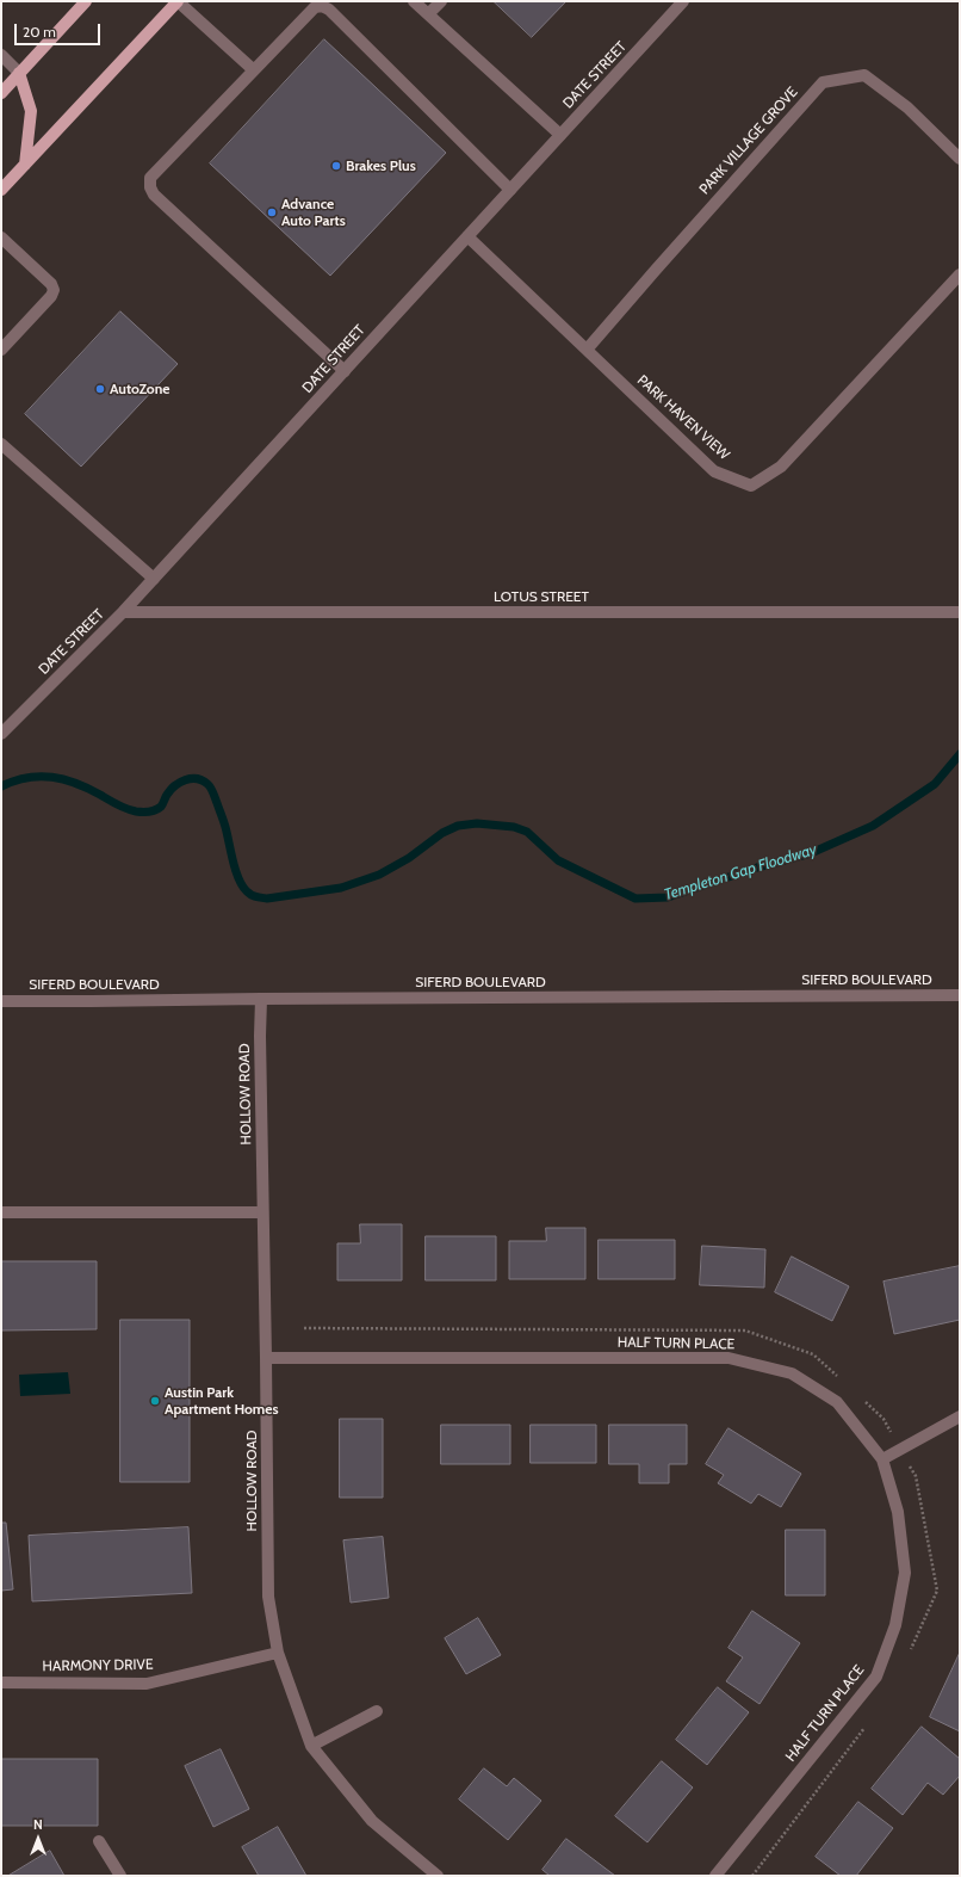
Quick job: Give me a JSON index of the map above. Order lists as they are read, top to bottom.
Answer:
{
  "streets": {
    "street": [
      "DATE STREET",
      "PARK VILLAGE GROVE",
      "PARK HAVEN VIEW",
      "LOTUS STREET",
      "SIFERD BOULEVARD",
      "HOLLOW ROAD",
      "HALF TURN PLACE",
      "HARMONY DRIVE"
    ]
  },
  "crossings": [
    ["DATE STREET", "PARK HAVEN VIEW"],
    ["DATE STREET", "LOTUS STREET"],
    ["PARK VILLAGE GROVE", "PARK HAVEN VIEW"],
    ["SIFERD BOULEVARD", "HOLLOW ROAD"],
    ["HOLLOW ROAD", "HALF TURN PLACE"],
    ["HOLLOW ROAD", "HARMONY DRIVE"]
  ],
  "water": ["Templeton Gap Floodway"],
  "places": [
    "Brakes Plus",
    "Advance Auto Parts",
    "AutoZone",
    "Austin Park Apartment Homes"
  ],
  "scale_bar": "20 m",
  "north": "top"
}
